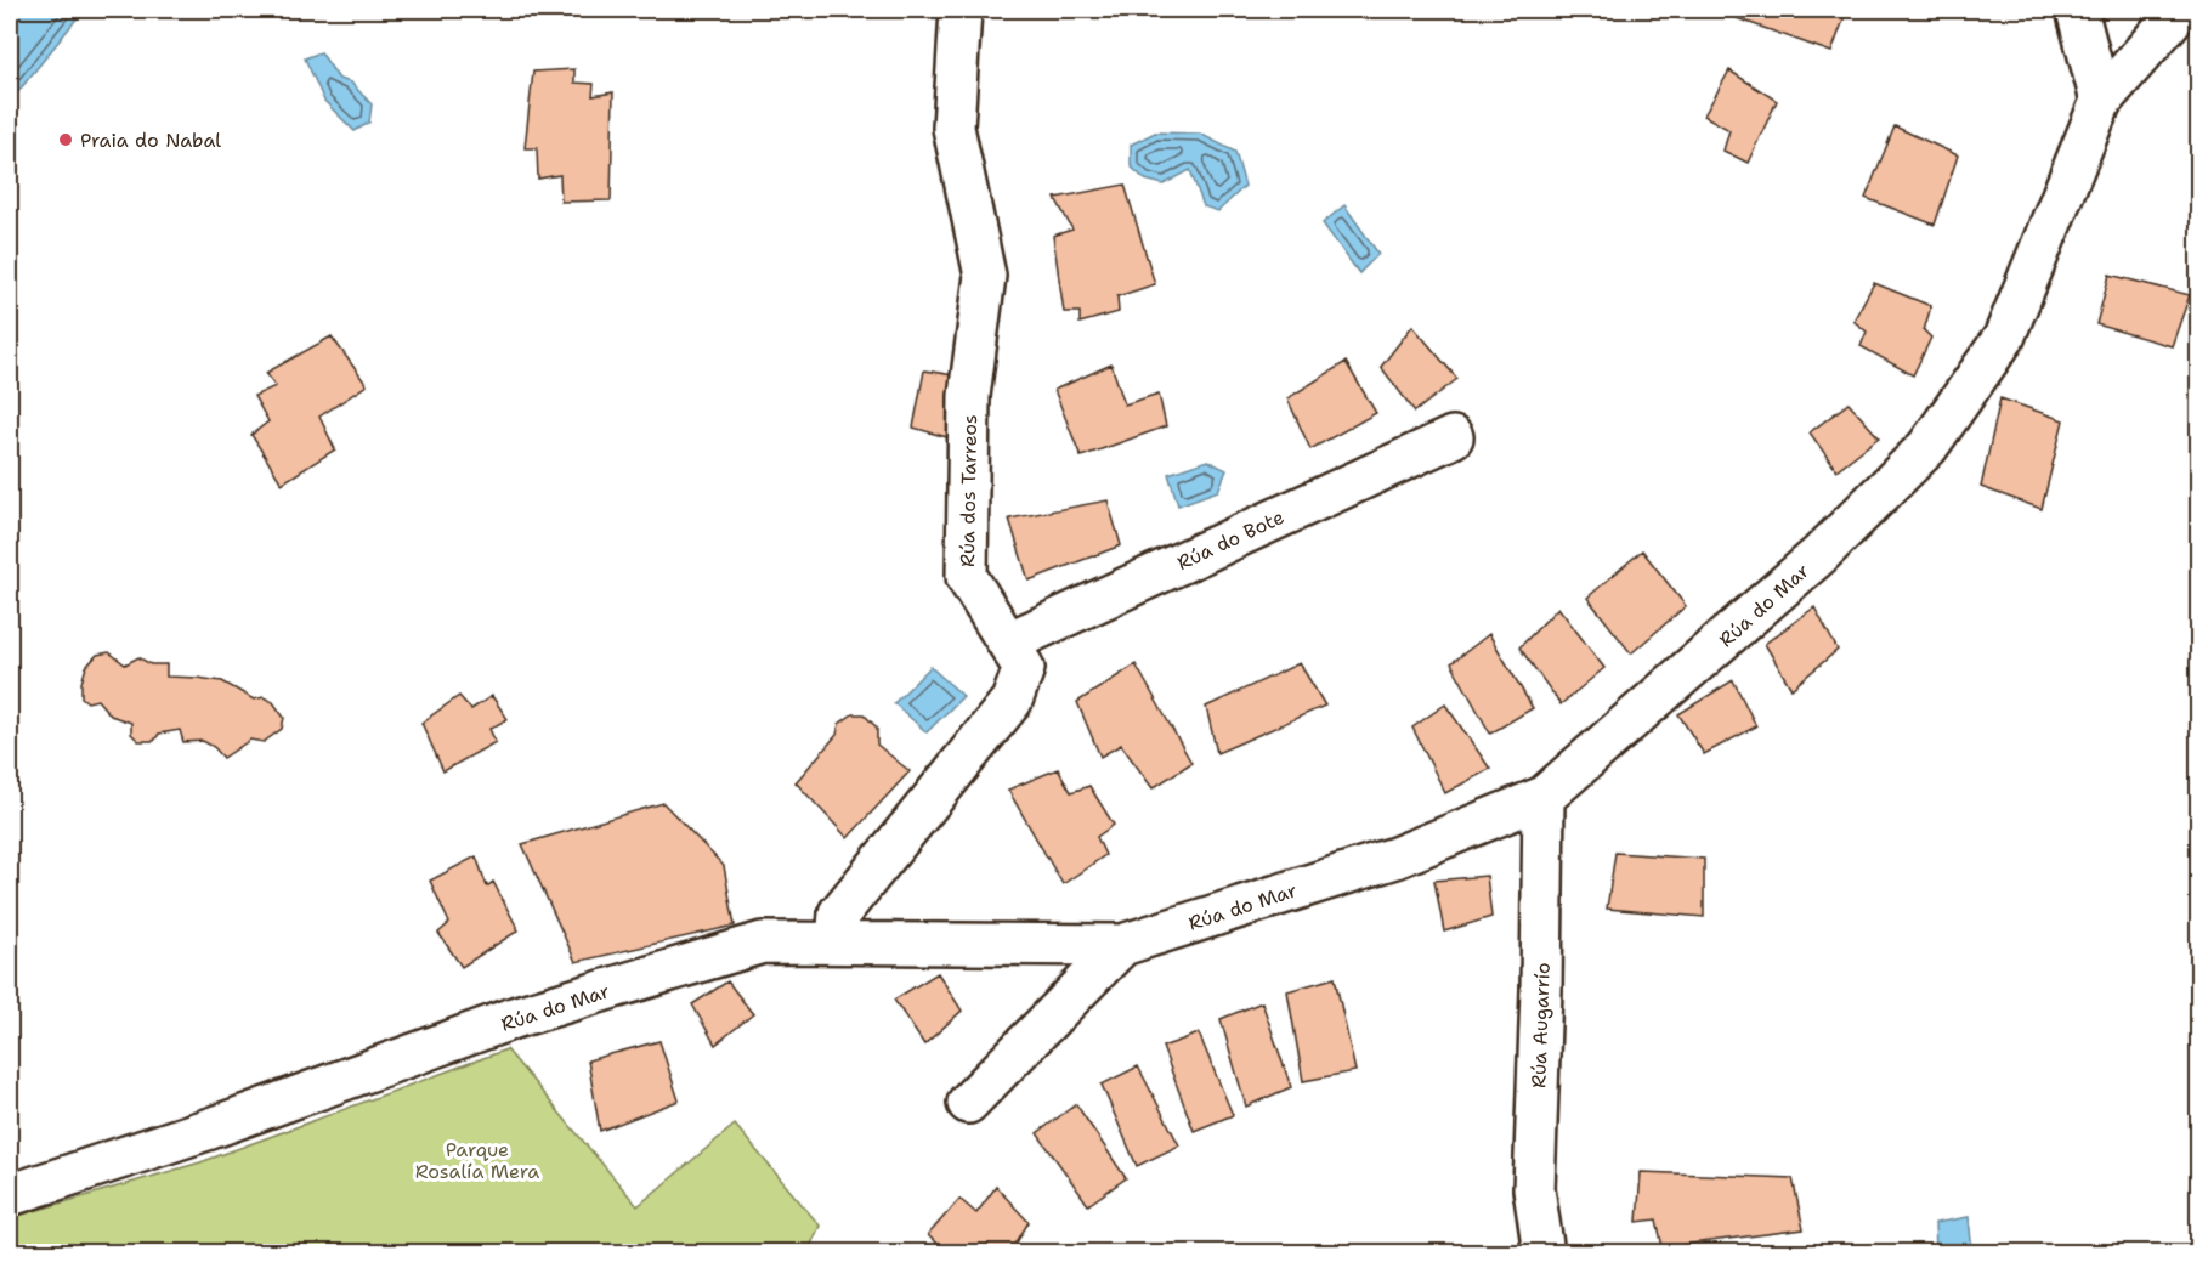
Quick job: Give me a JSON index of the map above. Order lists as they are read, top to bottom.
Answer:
{
  "streets": {
    "street": [
      "Rúa dos Tarreos",
      "Rúa do Bote",
      "Rúa do Mar",
      "Rúa Augarrío"
    ]
  },
  "crossings": [
    ["Rúa dos Tarreos", "Rúa do Bote"],
    ["Rúa dos Tarreos", "Rúa do Mar"],
    ["Rúa do Mar", "Rúa Augarrío"]
  ],
  "parks": ["Parque Rosalía Mera"],
  "places": ["Praia do Nabal"]
}
